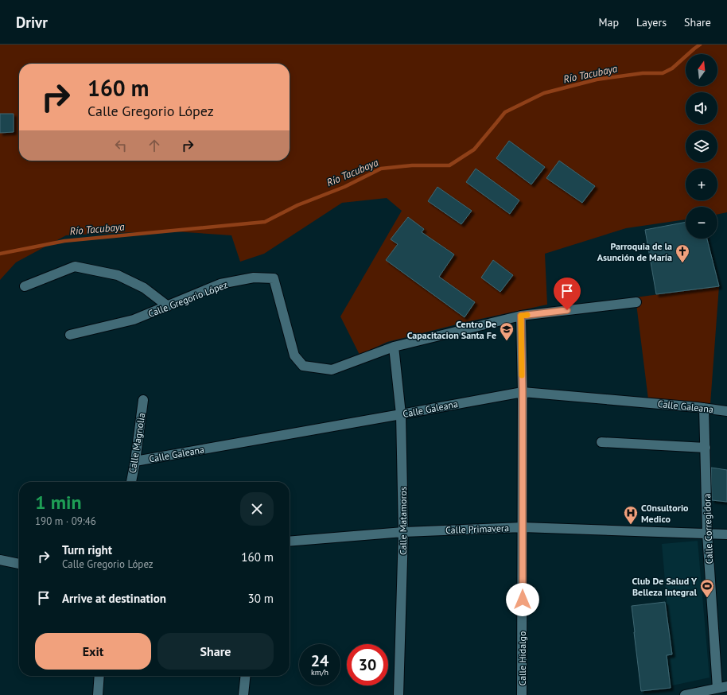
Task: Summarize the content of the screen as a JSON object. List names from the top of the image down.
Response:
{
  "streets": {
    "street": [
      "Calle Gregorio López",
      "Calle Galeana",
      "Calle Magnolia",
      "Calle Matamoros",
      "Calle Primavera",
      "Calle Corregidora",
      "Calle Hidalgo"
    ]
  },
  "crossings": [
    ["Calle Gregorio López", "Calle Matamoros"],
    ["Calle Gregorio López", "Calle Hidalgo"],
    ["Calle Galeana", "Calle Magnolia"],
    ["Calle Galeana", "Calle Matamoros"],
    ["Calle Galeana", "Calle Corregidora"],
    ["Calle Galeana", "Calle Hidalgo"],
    ["Calle Matamoros", "Calle Primavera"],
    ["Calle Primavera", "Calle Corregidora"],
    ["Calle Primavera", "Calle Hidalgo"]
  ],
  "water": ["Río Tacubaya"],
  "places": {
    "church": ["Parroquia de la Asunción de María"],
    "school or university": ["Centro De Capacitacion Santa Fe"],
    "hospital": ["C0nsultorio Medico"],
    "sports": ["Club De Salud Y Belleza Integral"]
  },
  "north": "top",
  "page": {
    "header": "Drivr",
    "nav": ["Map", "Layers", "Share"],
    "map_buttons": ["+", "−"],
    "turn": ["160 m", "Calle Gregorio López"],
    "heading": ["1 min", "190 m · 09:46"],
    "list": [
      {
        "name": "Turn right",
        "note": "Calle Gregorio López",
        "value": "160 m"
      },
      {
        "name": "Arrive at destination",
        "value": "30 m"
      }
    ],
    "buttons": ["Exit", "Share"],
    "speed": "24 km/h",
    "limit": "30"
  }
}
